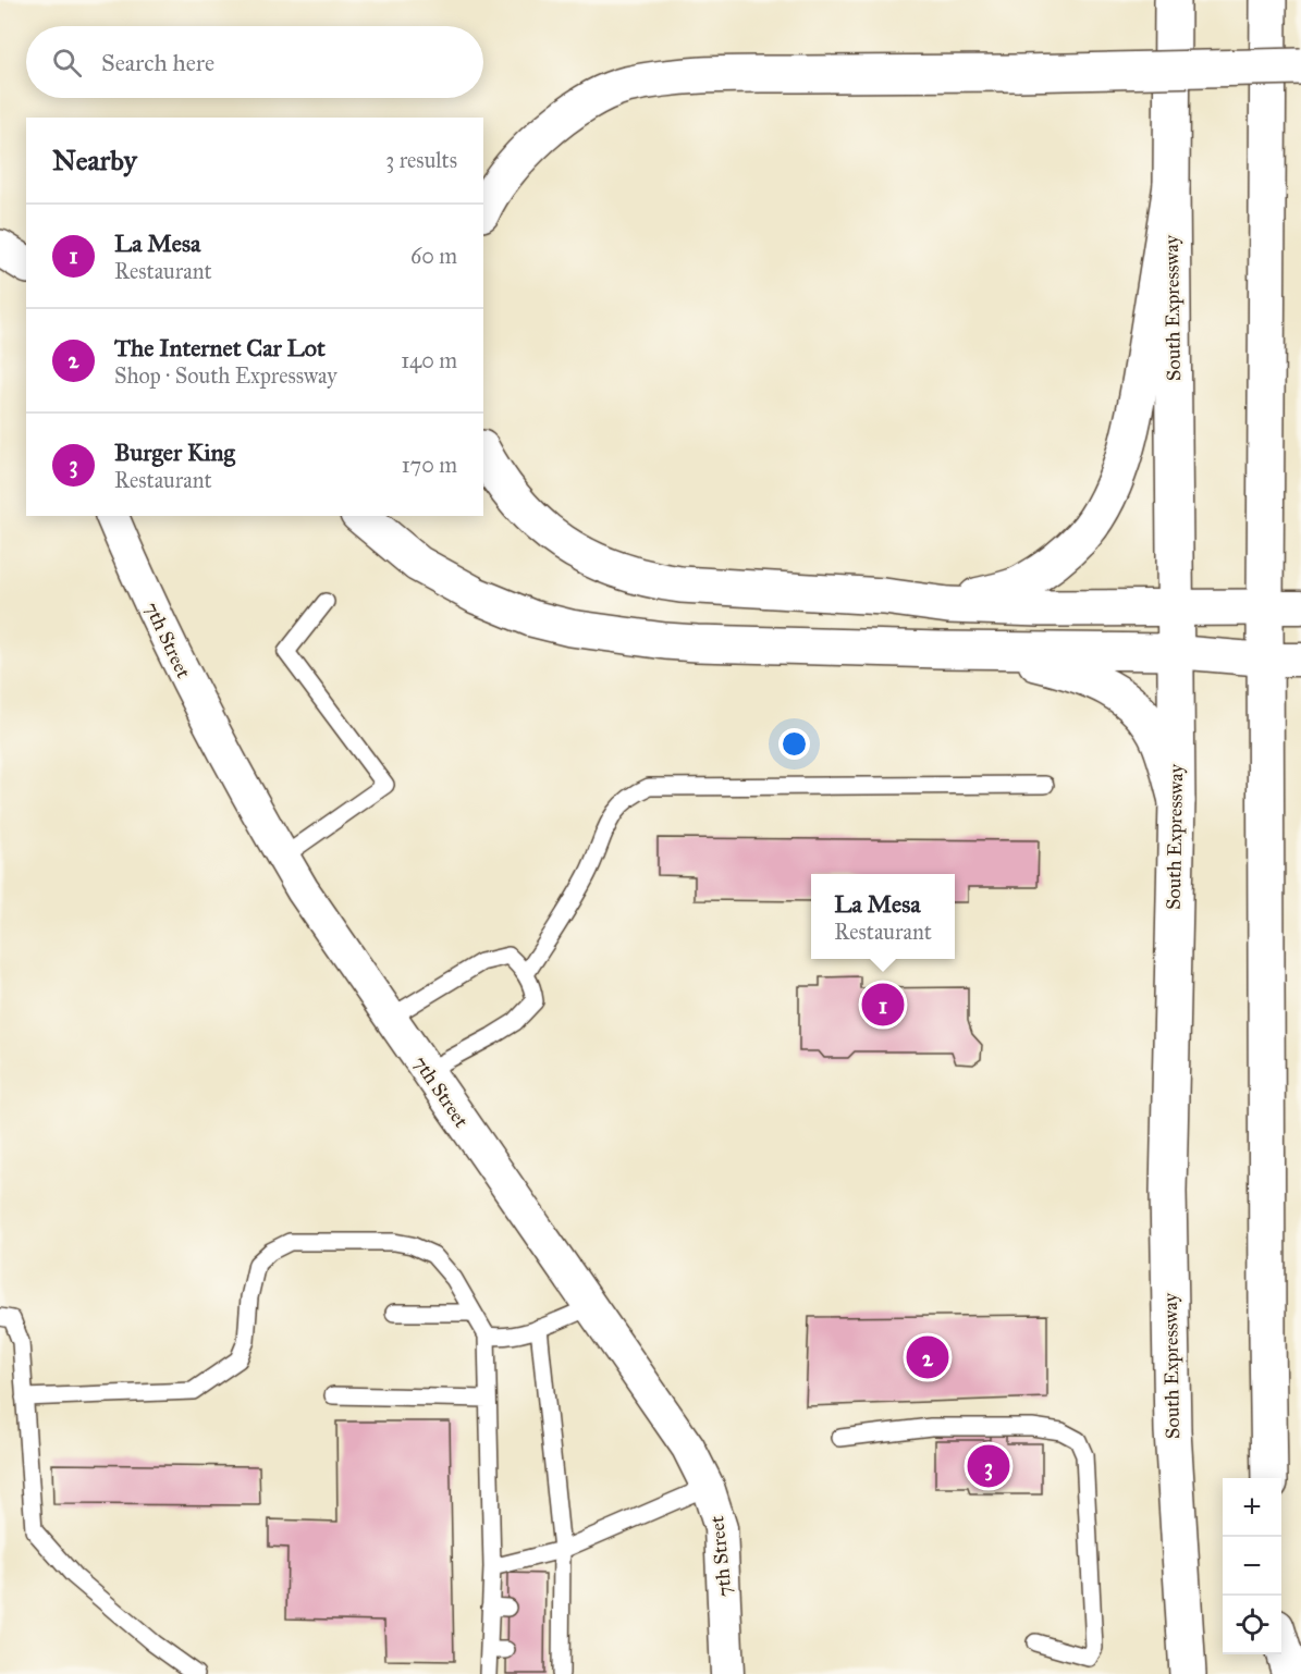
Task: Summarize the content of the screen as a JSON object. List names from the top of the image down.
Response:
{
  "streets": {
    "main road": ["South Expressway"],
    "street": ["7th Street"]
  },
  "page": {
    "search": "Search here",
    "heading": ["Nearby", "3 results"],
    "list": [
      {
        "mark": "1",
        "name": "La Mesa",
        "note": "Restaurant",
        "value": "60 m"
      },
      {
        "mark": "2",
        "name": "The Internet Car Lot",
        "note": "Shop · South Expressway",
        "value": "140 m"
      },
      {
        "mark": "3",
        "name": "Burger King",
        "note": "Restaurant",
        "value": "170 m"
      }
    ],
    "popup": ["La Mesa", "Restaurant"],
    "pins": ["1", "2", "3"],
    "map_buttons": ["+", "−"]
  }
}
